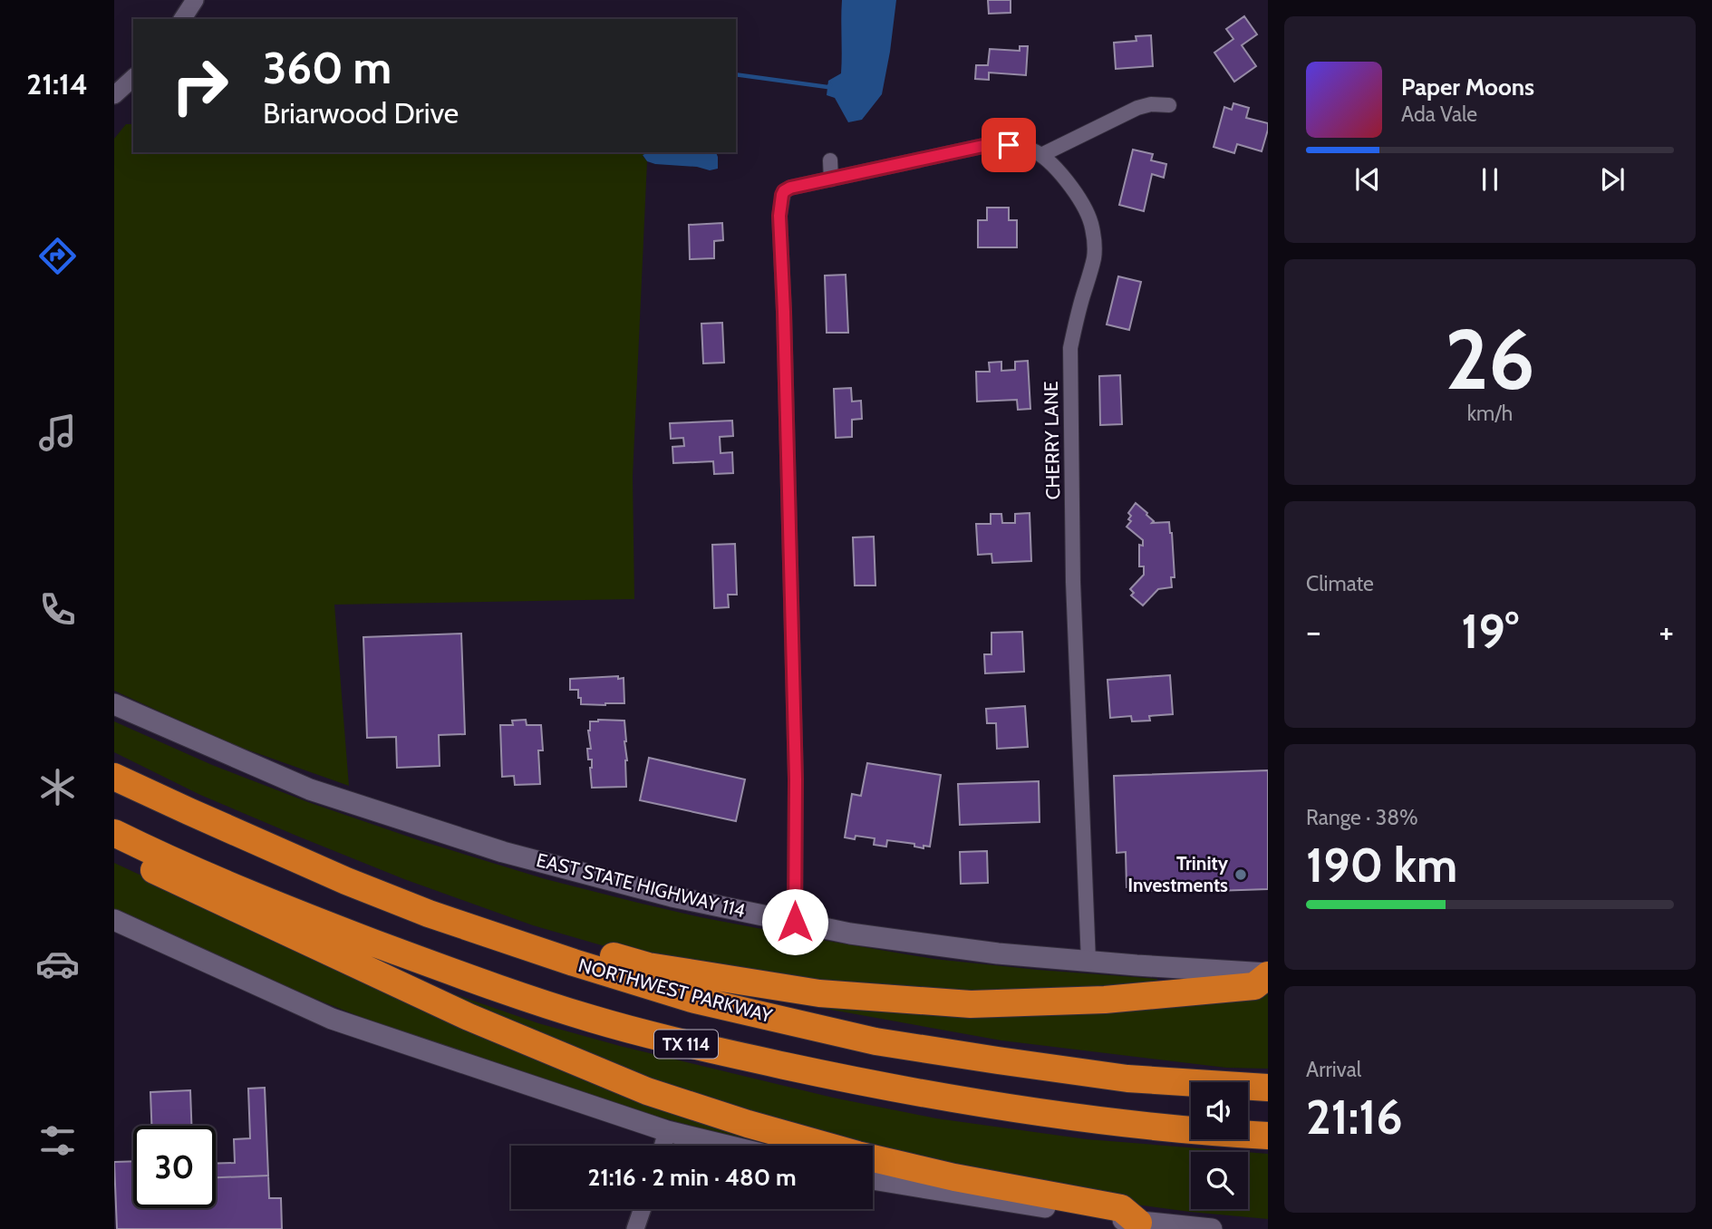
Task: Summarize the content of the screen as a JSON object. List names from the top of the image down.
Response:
{
  "streets": {
    "highway": ["NORTHWEST PARKWAY", "TX 114"],
    "main road": ["EAST STATE HIGHWAY 114"],
    "street": ["CHERRY LANE"]
  },
  "crossings": [
    ["CHERRY LANE", "EAST STATE HIGHWAY 114"]
  ],
  "places": ["Trinity Investments"],
  "page": {
    "tabs": "21:14",
    "turn": ["360 m", "Briarwood Drive"],
    "song": ["Paper Moons", "Ada Vale"],
    "tile": [
      ["26", "km/h"],
      "Climate",
      ["Range · 38%", "190 km"],
      ["Arrival", "21:16"]
    ],
    "heat": ["−", "19°", "+"],
    "limit": "30",
    "trip": "21:16 · 2 min · 480 m"
  }
}
